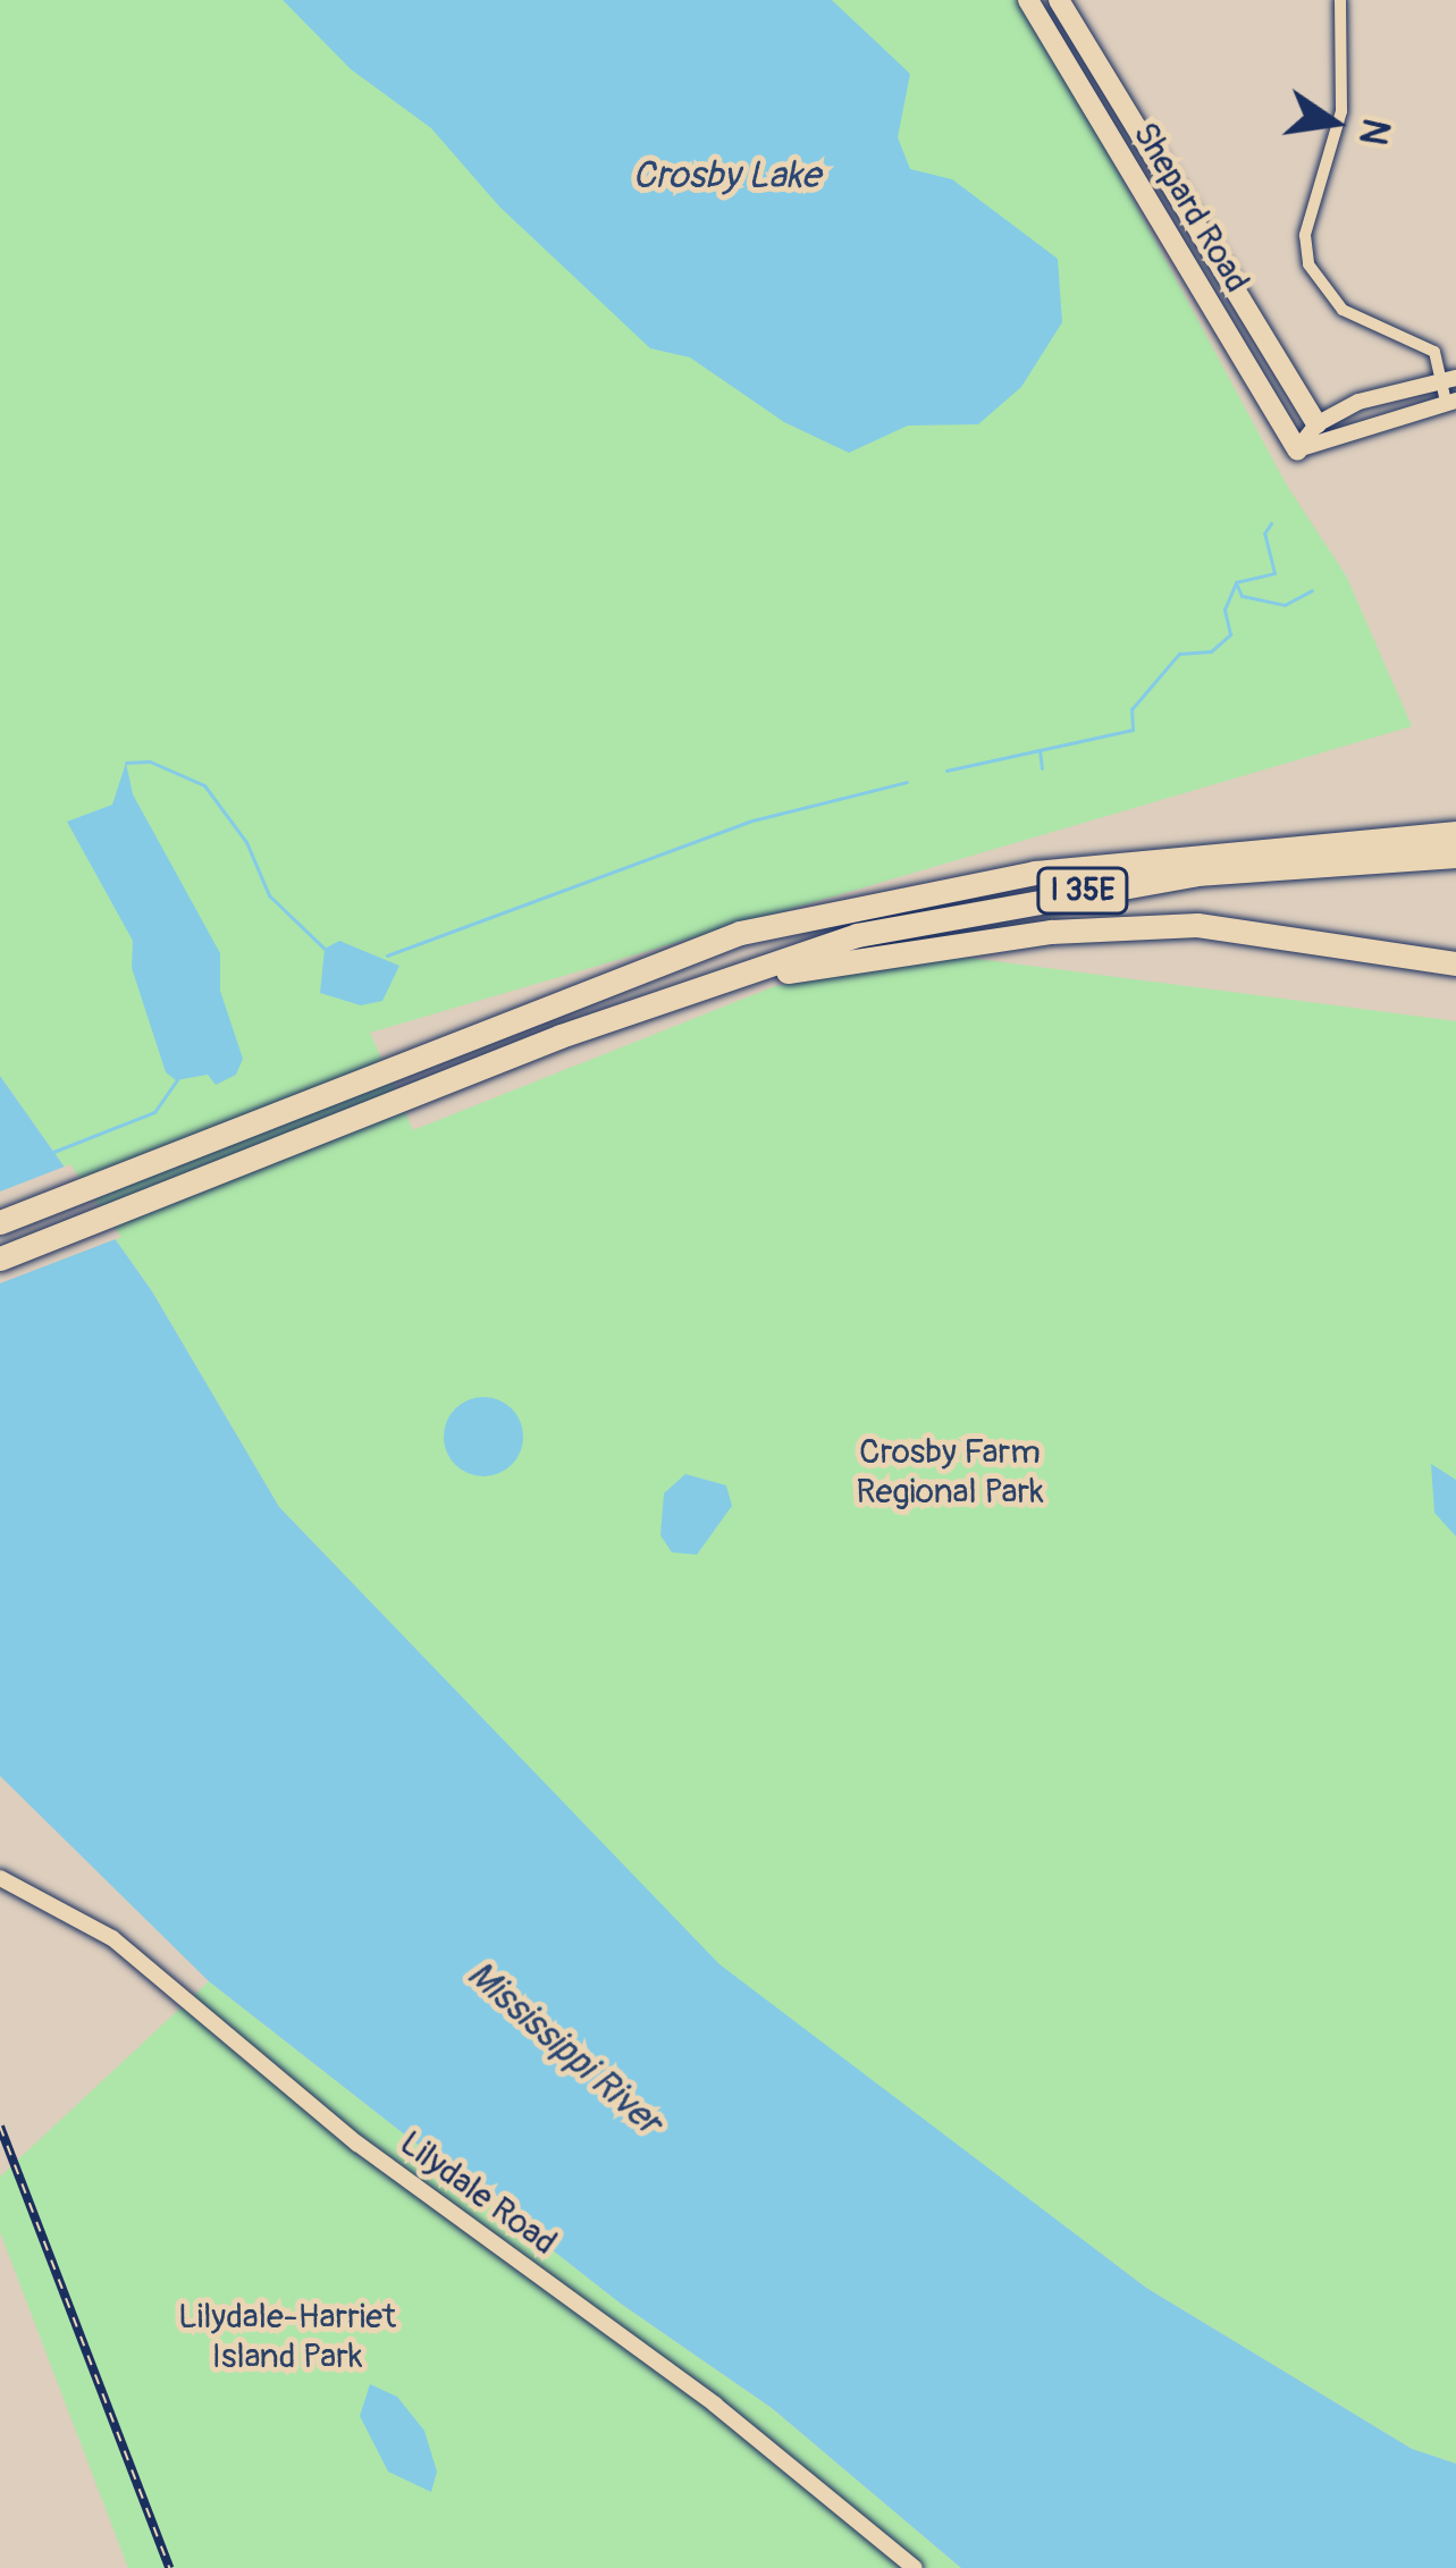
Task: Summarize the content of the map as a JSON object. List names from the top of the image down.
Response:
{
  "streets": {
    "highway": ["Shepard Road", "I 35E"],
    "street": ["Lilydale Road"]
  },
  "water": ["Crosby Lake", "Mississippi River"],
  "parks": ["Crosby Farm Regional Park", "Lilydale-Harriet Island Park"],
  "north": "right"
}
